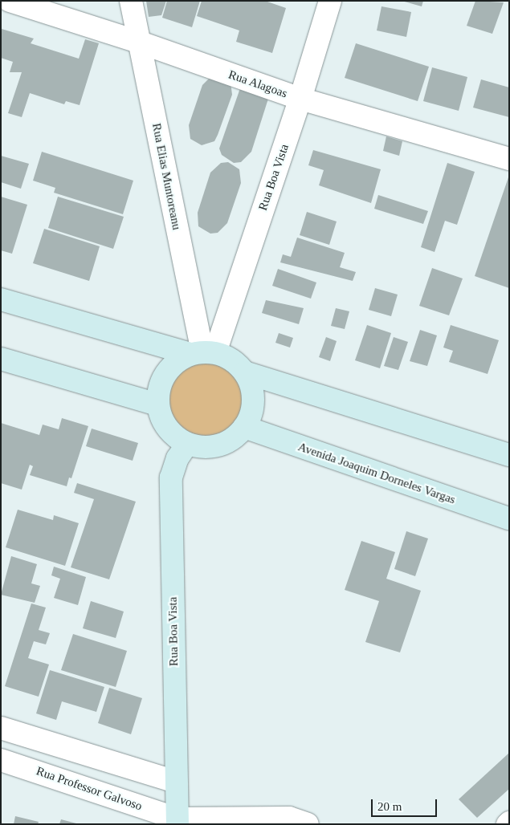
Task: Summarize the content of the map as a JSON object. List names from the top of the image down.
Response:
{
  "streets": {
    "street": [
      "Rua Alagoas",
      "Rua Elias Muntoreanu",
      "Rua Boa Vista",
      "Avenida Joaquim Dorneles Vargas",
      "Rua Professor Galvoso"
    ]
  },
  "crossings": [
    ["Rua Alagoas", "Rua Elias Muntoreanu"],
    ["Rua Alagoas", "Rua Boa Vista"],
    ["Rua Elias Muntoreanu", "Rua Boa Vista"],
    ["Rua Elias Muntoreanu", "Avenida Joaquim Dorneles Vargas"],
    ["Rua Boa Vista", "Avenida Joaquim Dorneles Vargas"],
    ["Rua Boa Vista", "Rua Professor Galvoso"]
  ],
  "scale_bar": "20 m"
}
